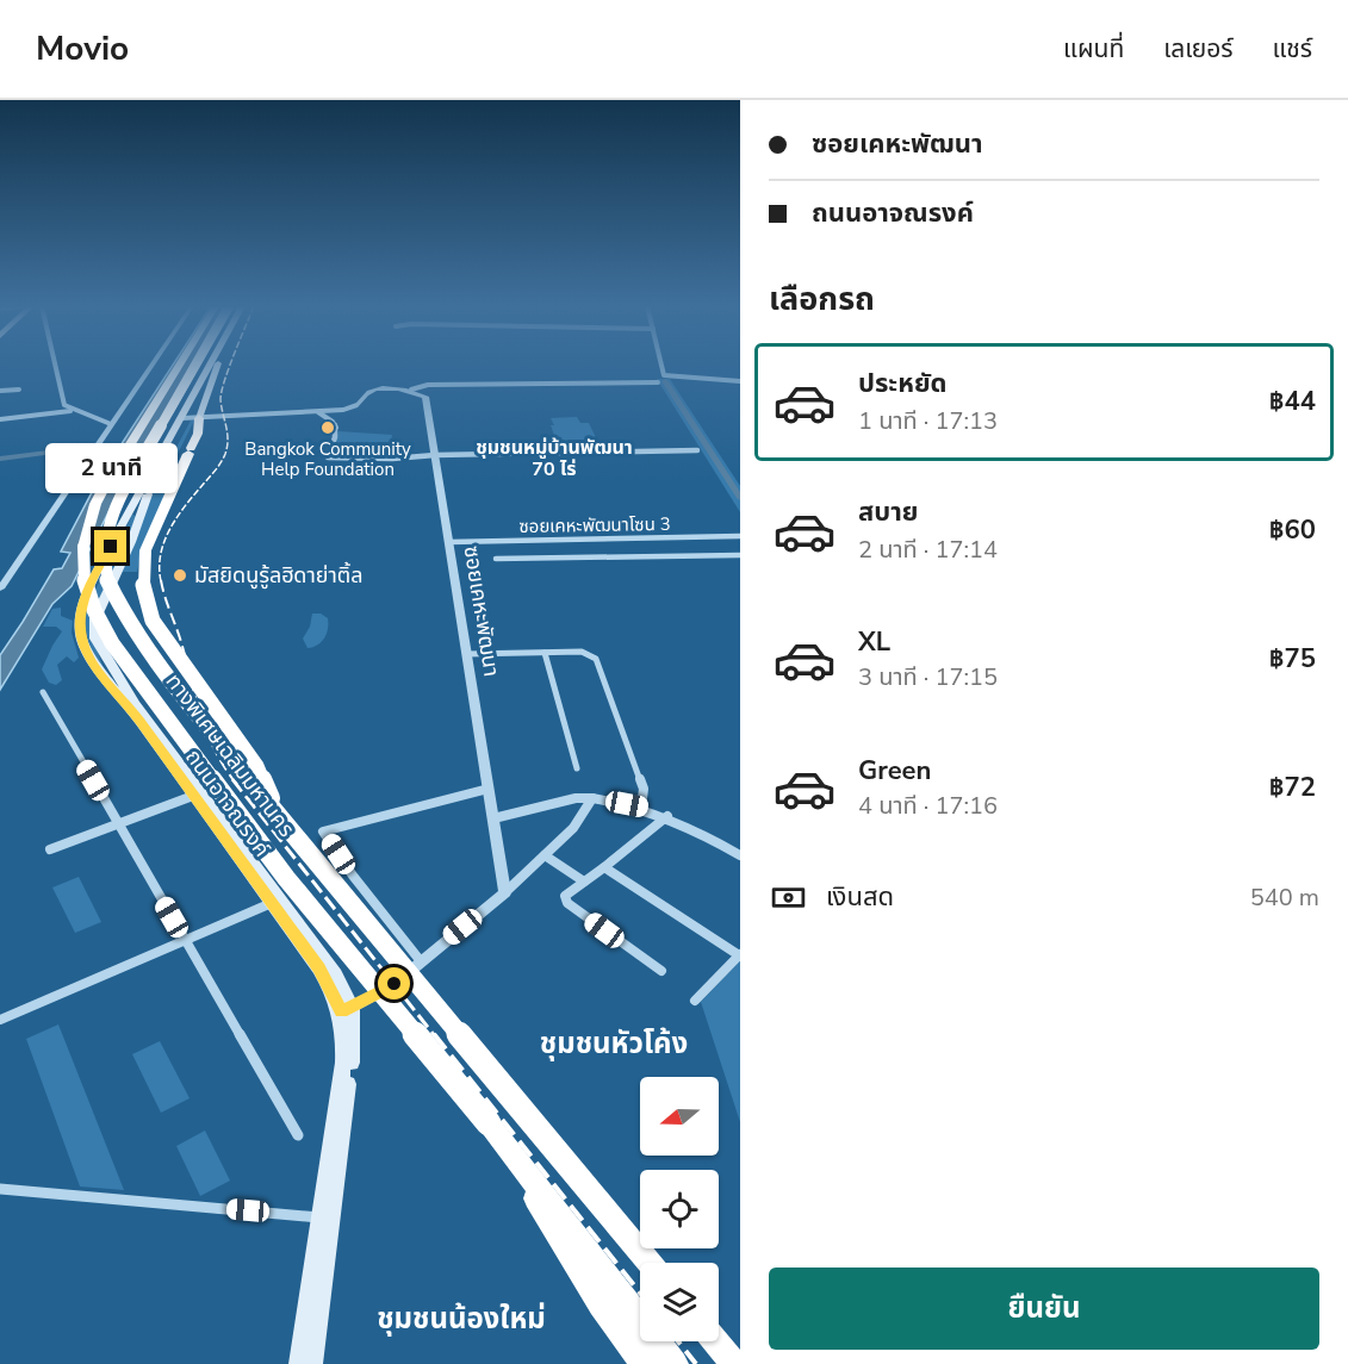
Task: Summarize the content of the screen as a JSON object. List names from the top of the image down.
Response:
{
  "streets": {
    "highway": ["ทางพิเศษเฉลิมมหานคร"],
    "main road": ["ถนนอาจณรงค์"],
    "street": ["ซอยเคหะพัฒนาโซน 3", "ซอยเคหะพัฒนา"]
  },
  "crossings": [
    ["ซอยเคหะพัฒนาโซน 3", "ซอยเคหะพัฒนา"]
  ],
  "districts": ["ชุมชนหมู่บ้านพัฒนา 70 ไร่", "ชุมชนหัวโค้ง", "ชุมชนน้องใหม่"],
  "places": ["Bangkok Community Help Foundation", "มัสยิดนูรู้ลฮิดาย่าติ้ล"],
  "north": "left",
  "page": {
    "header": "Movio",
    "nav": ["แผนที่", "เลเยอร์", "แชร์"],
    "banner": ["ซอยเคหะพัฒนา", "ถนนอาจณรงค์"],
    "heading": "เลือกรถ",
    "list": [
      {
        "name": "ประหยัด",
        "note": "1 นาที · 17:13",
        "value": "฿44"
      },
      {
        "name": "สบาย",
        "note": "2 นาที · 17:14",
        "value": "฿60"
      },
      {
        "name": "XL",
        "note": "3 นาที · 17:15",
        "value": "฿75"
      },
      {
        "name": "Green",
        "note": "4 นาที · 17:16",
        "value": "฿72"
      }
    ],
    "bubble": "2 นาที",
    "pay": ["เงินสด", "540 m"],
    "buttons": "ยืนยัน"
  }
}
